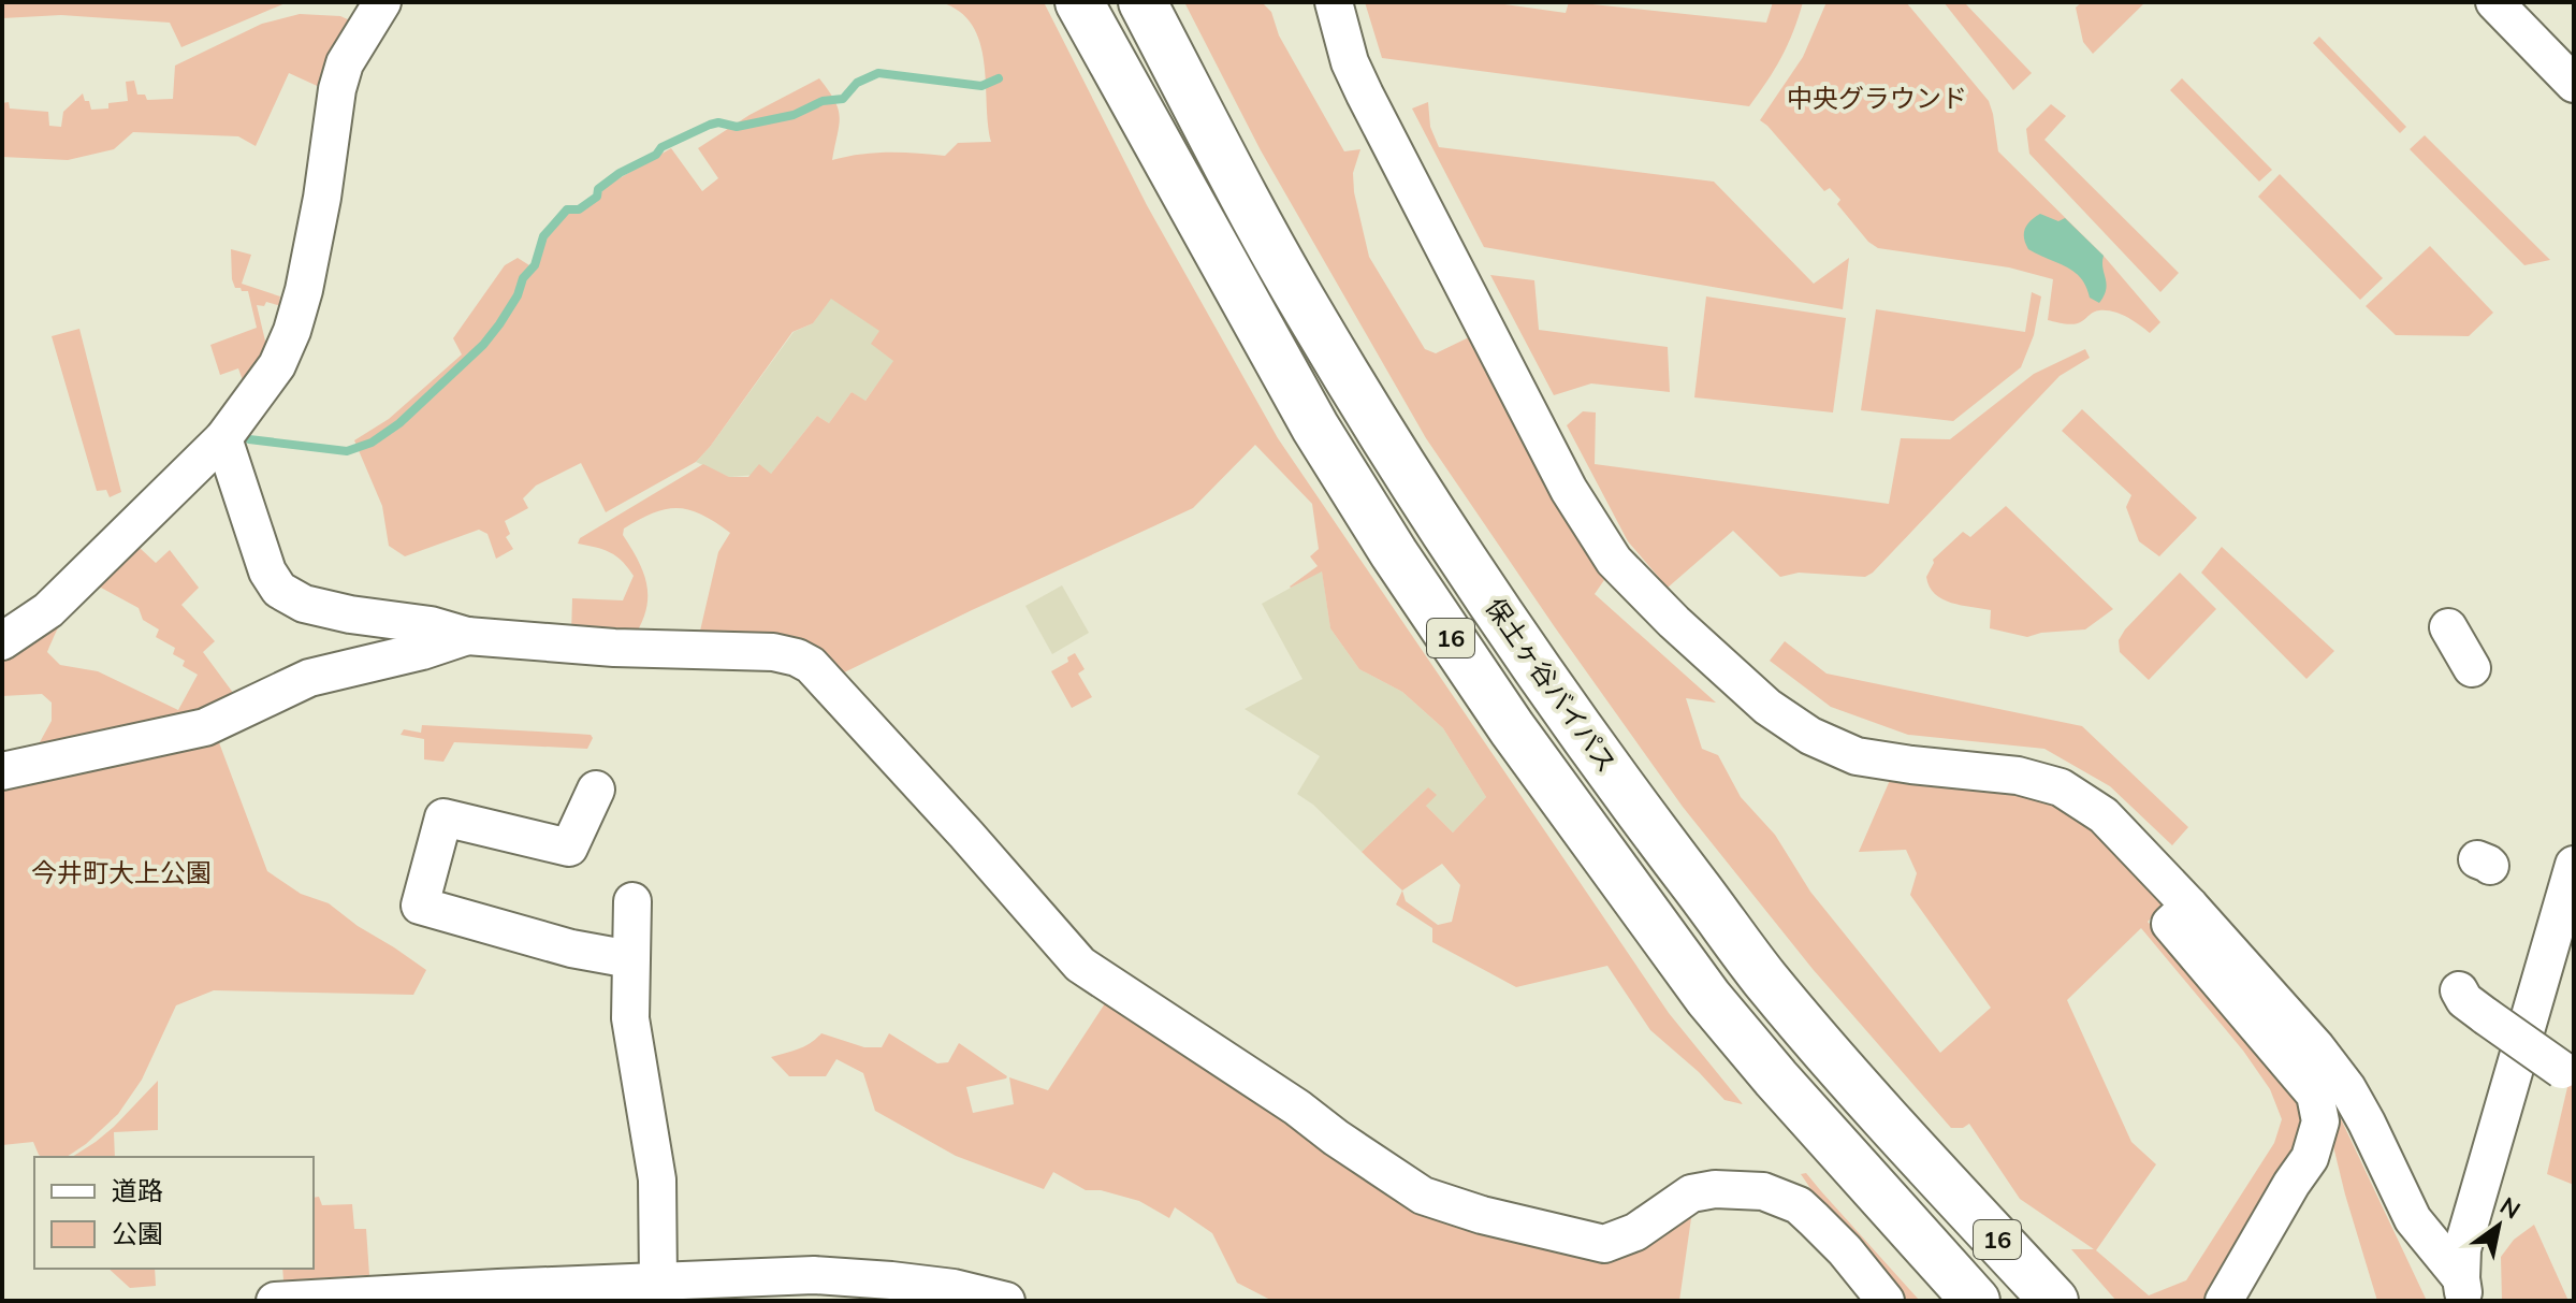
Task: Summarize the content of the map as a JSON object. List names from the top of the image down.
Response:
{
  "streets": {
    "highway": ["16", "保土ヶ谷バイパス"]
  },
  "parks": ["中央グラウンド", "今井町大上公園"],
  "legend": ["道路", "公園"],
  "north": "top right"
}
